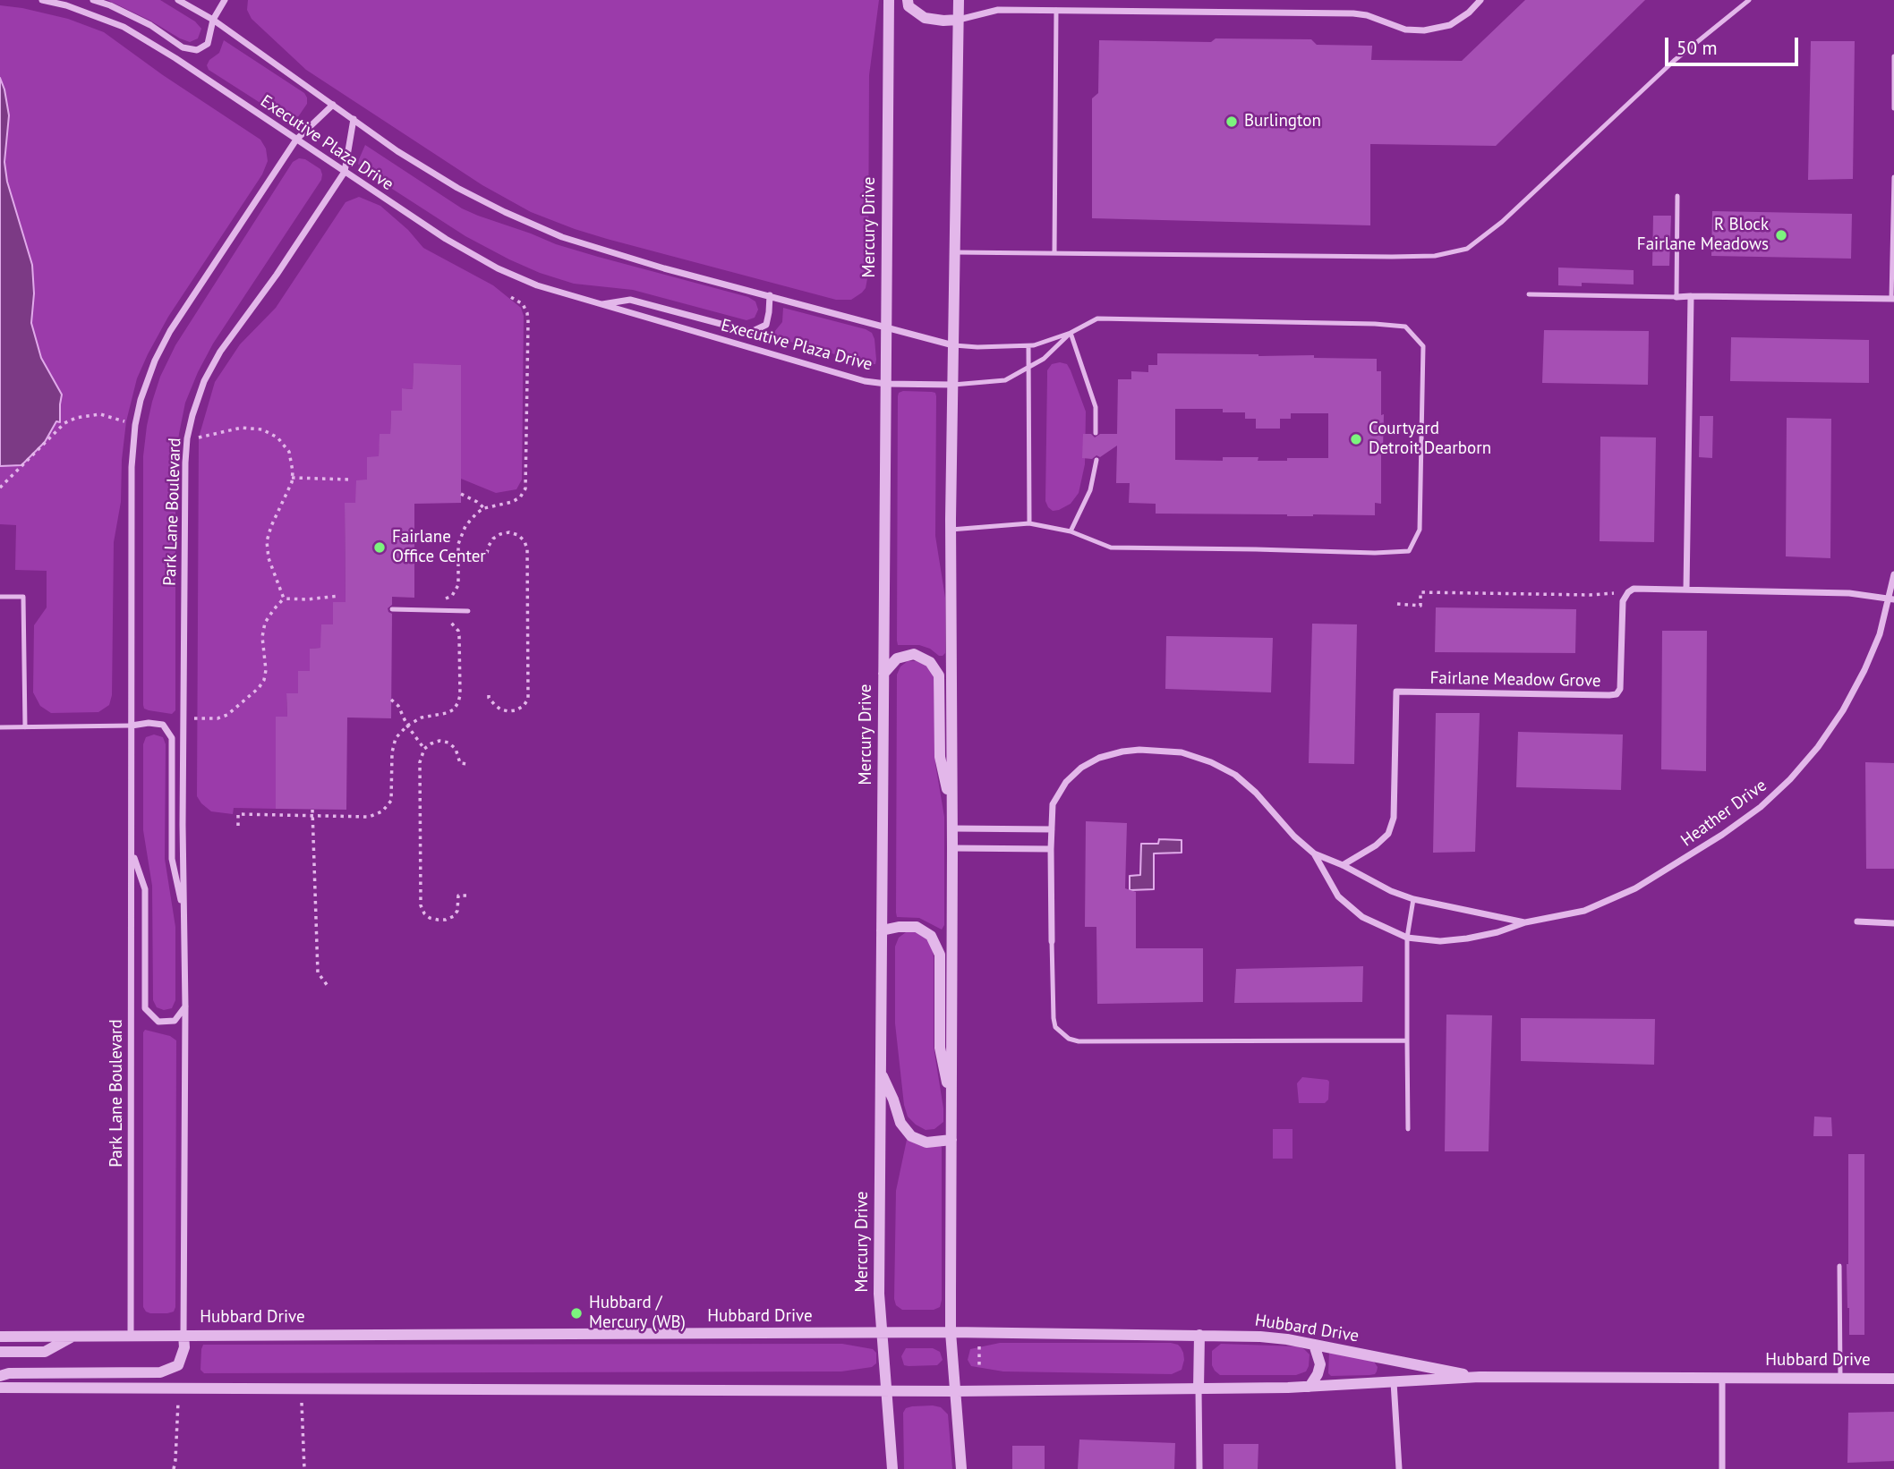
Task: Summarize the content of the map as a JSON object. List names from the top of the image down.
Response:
{
  "streets": {
    "street": [
      "Executive Plaza Drive",
      "Mercury Drive",
      "Park Lane Boulevard",
      "Fairlane Meadow Grove",
      "Heather Drive",
      "Hubbard Drive"
    ]
  },
  "crossings": [
    ["Executive Plaza Drive", "Mercury Drive"],
    ["Executive Plaza Drive", "Park Lane Boulevard"],
    ["Mercury Drive", "Hubbard Drive"],
    ["Park Lane Boulevard", "Hubbard Drive"],
    ["Fairlane Meadow Grove", "Heather Drive"]
  ],
  "places": [
    "Burlington",
    "R Block Fairlane Meadows",
    "Courtyard Detroit Dearborn",
    "Fairlane Office Center",
    "Hubbard / Mercury (WB)"
  ],
  "scale_bar": "50 m"
}
